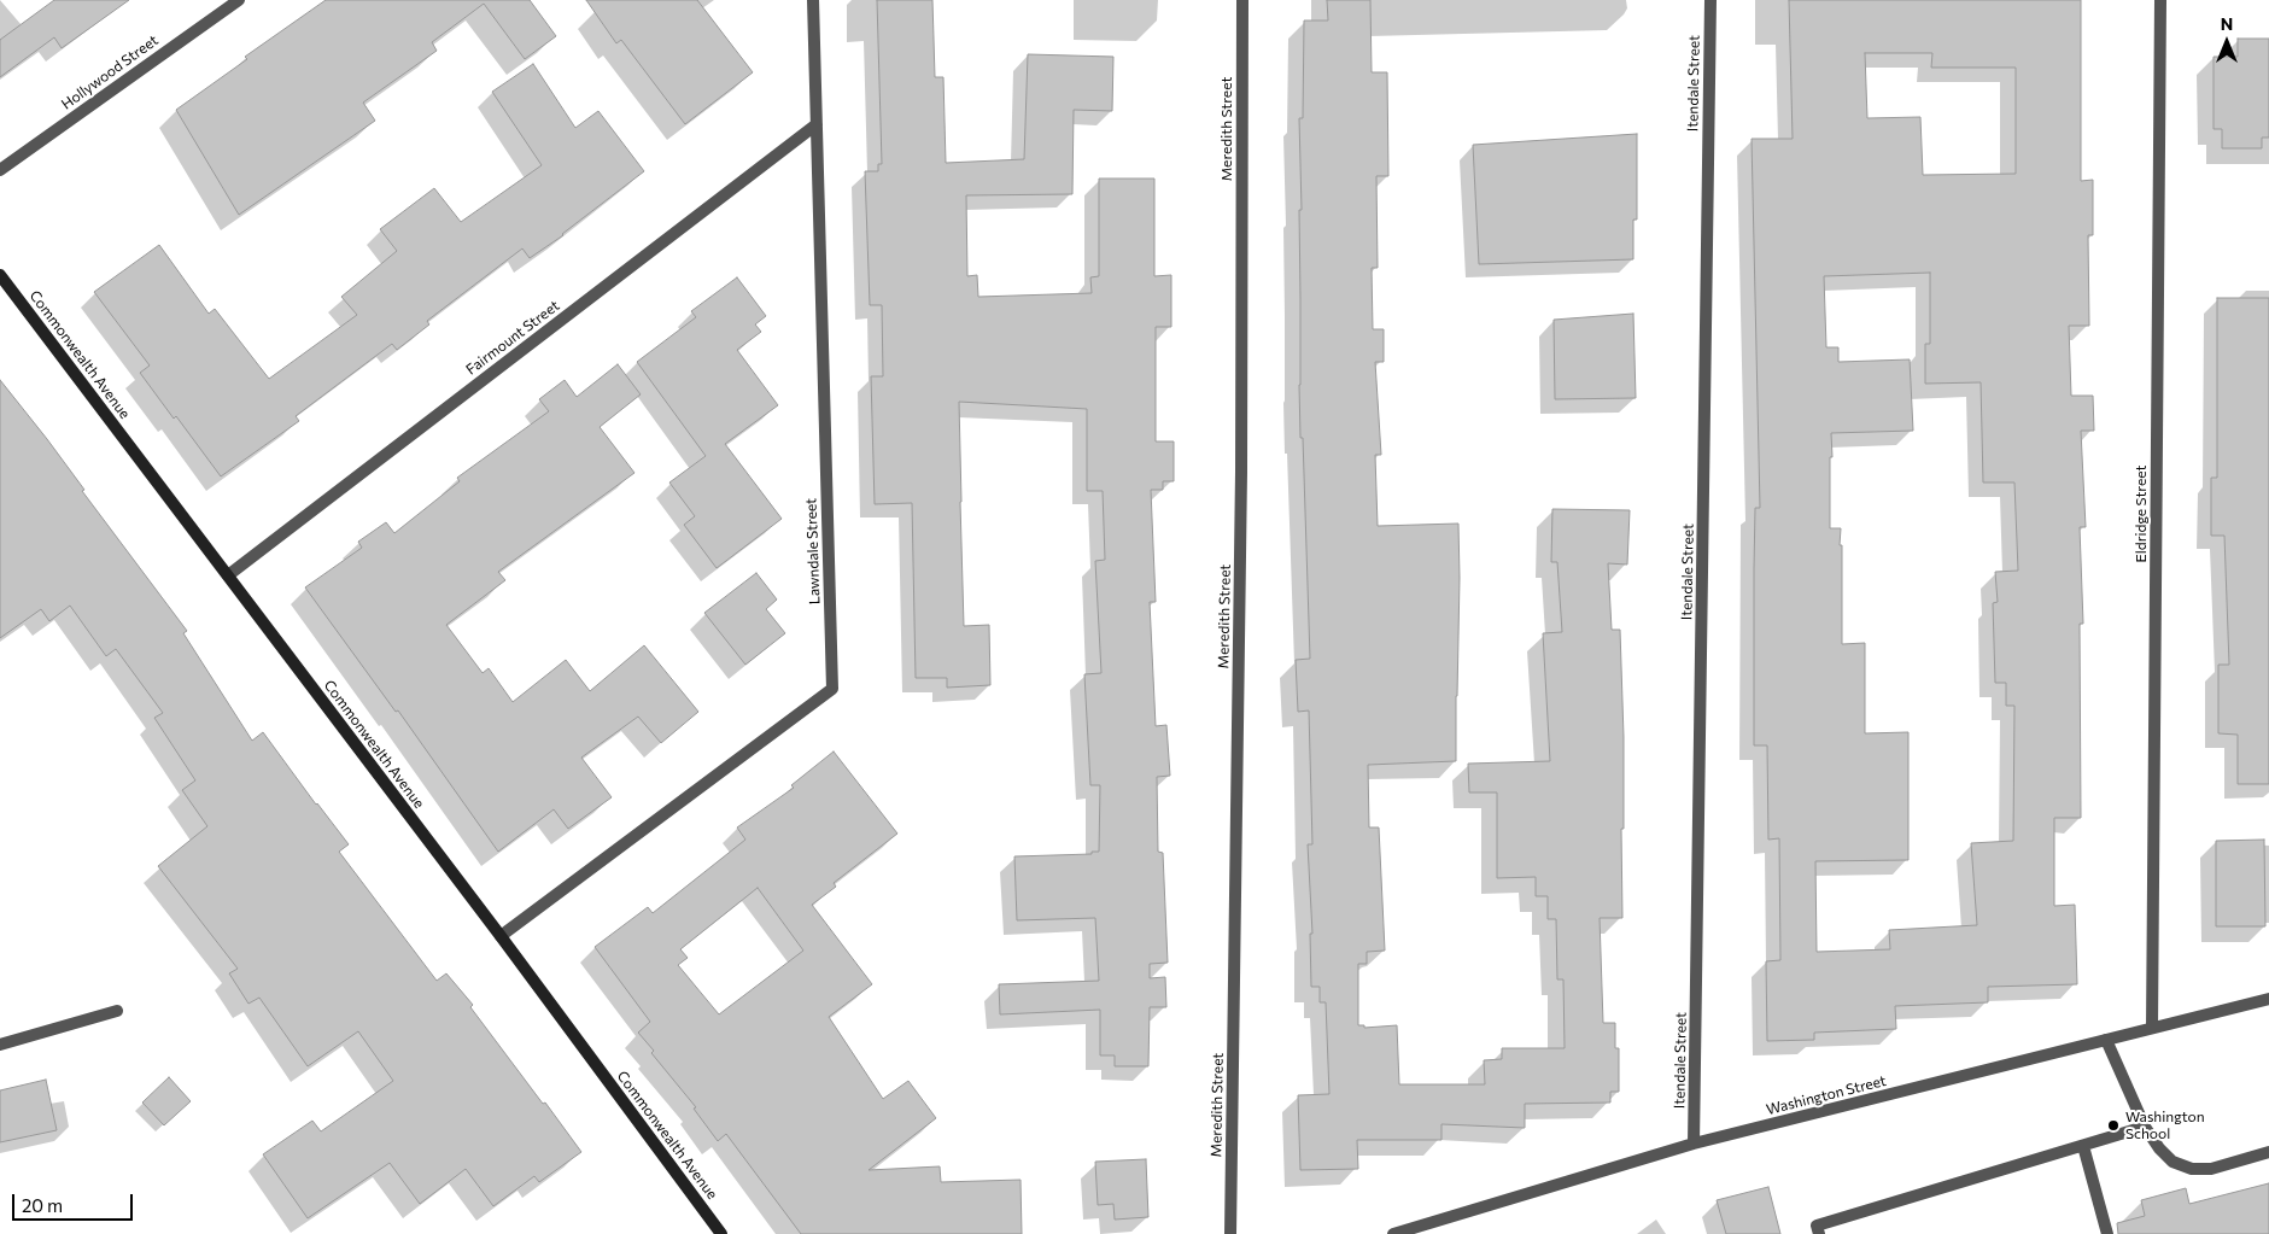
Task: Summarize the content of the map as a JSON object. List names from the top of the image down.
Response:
{
  "streets": {
    "street": [
      "Hollywood Street",
      "Itendale Street",
      "Meredith Street",
      "Fairmount Street",
      "Commonwealth Avenue",
      "Eldridge Street",
      "Lawndale Street",
      "Washington Street"
    ]
  },
  "crossings": [
    ["Itendale Street", "Washington Street"],
    ["Fairmount Street", "Commonwealth Avenue"],
    ["Fairmount Street", "Lawndale Street"],
    ["Commonwealth Avenue", "Lawndale Street"],
    ["Eldridge Street", "Washington Street"]
  ],
  "places": ["Washington School"],
  "scale_bar": "20 m",
  "north": "top"
}
